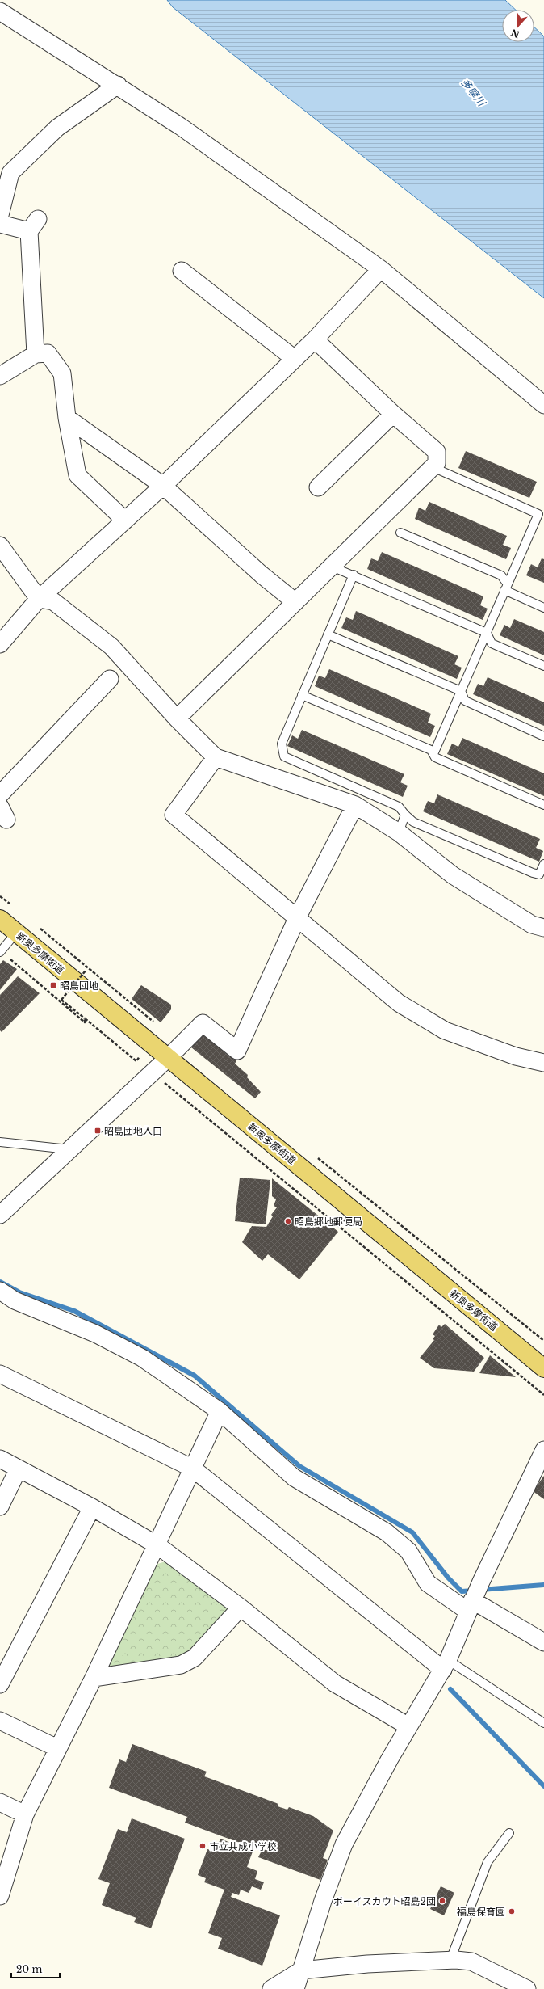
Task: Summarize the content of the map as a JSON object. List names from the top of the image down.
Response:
{
  "streets": {
    "main road": ["新奥多摩街道"]
  },
  "water": ["多摩川"],
  "places": {
    "transit": ["昭島団地", "昭島団地入口"],
    "other": [
      "昭島郷地郵便局",
      "市立共成小学校",
      "ボーイスカウト昭島2団",
      "福島保育園"
    ]
  },
  "scale_bar": "20 m",
  "north": "bottom"
}
